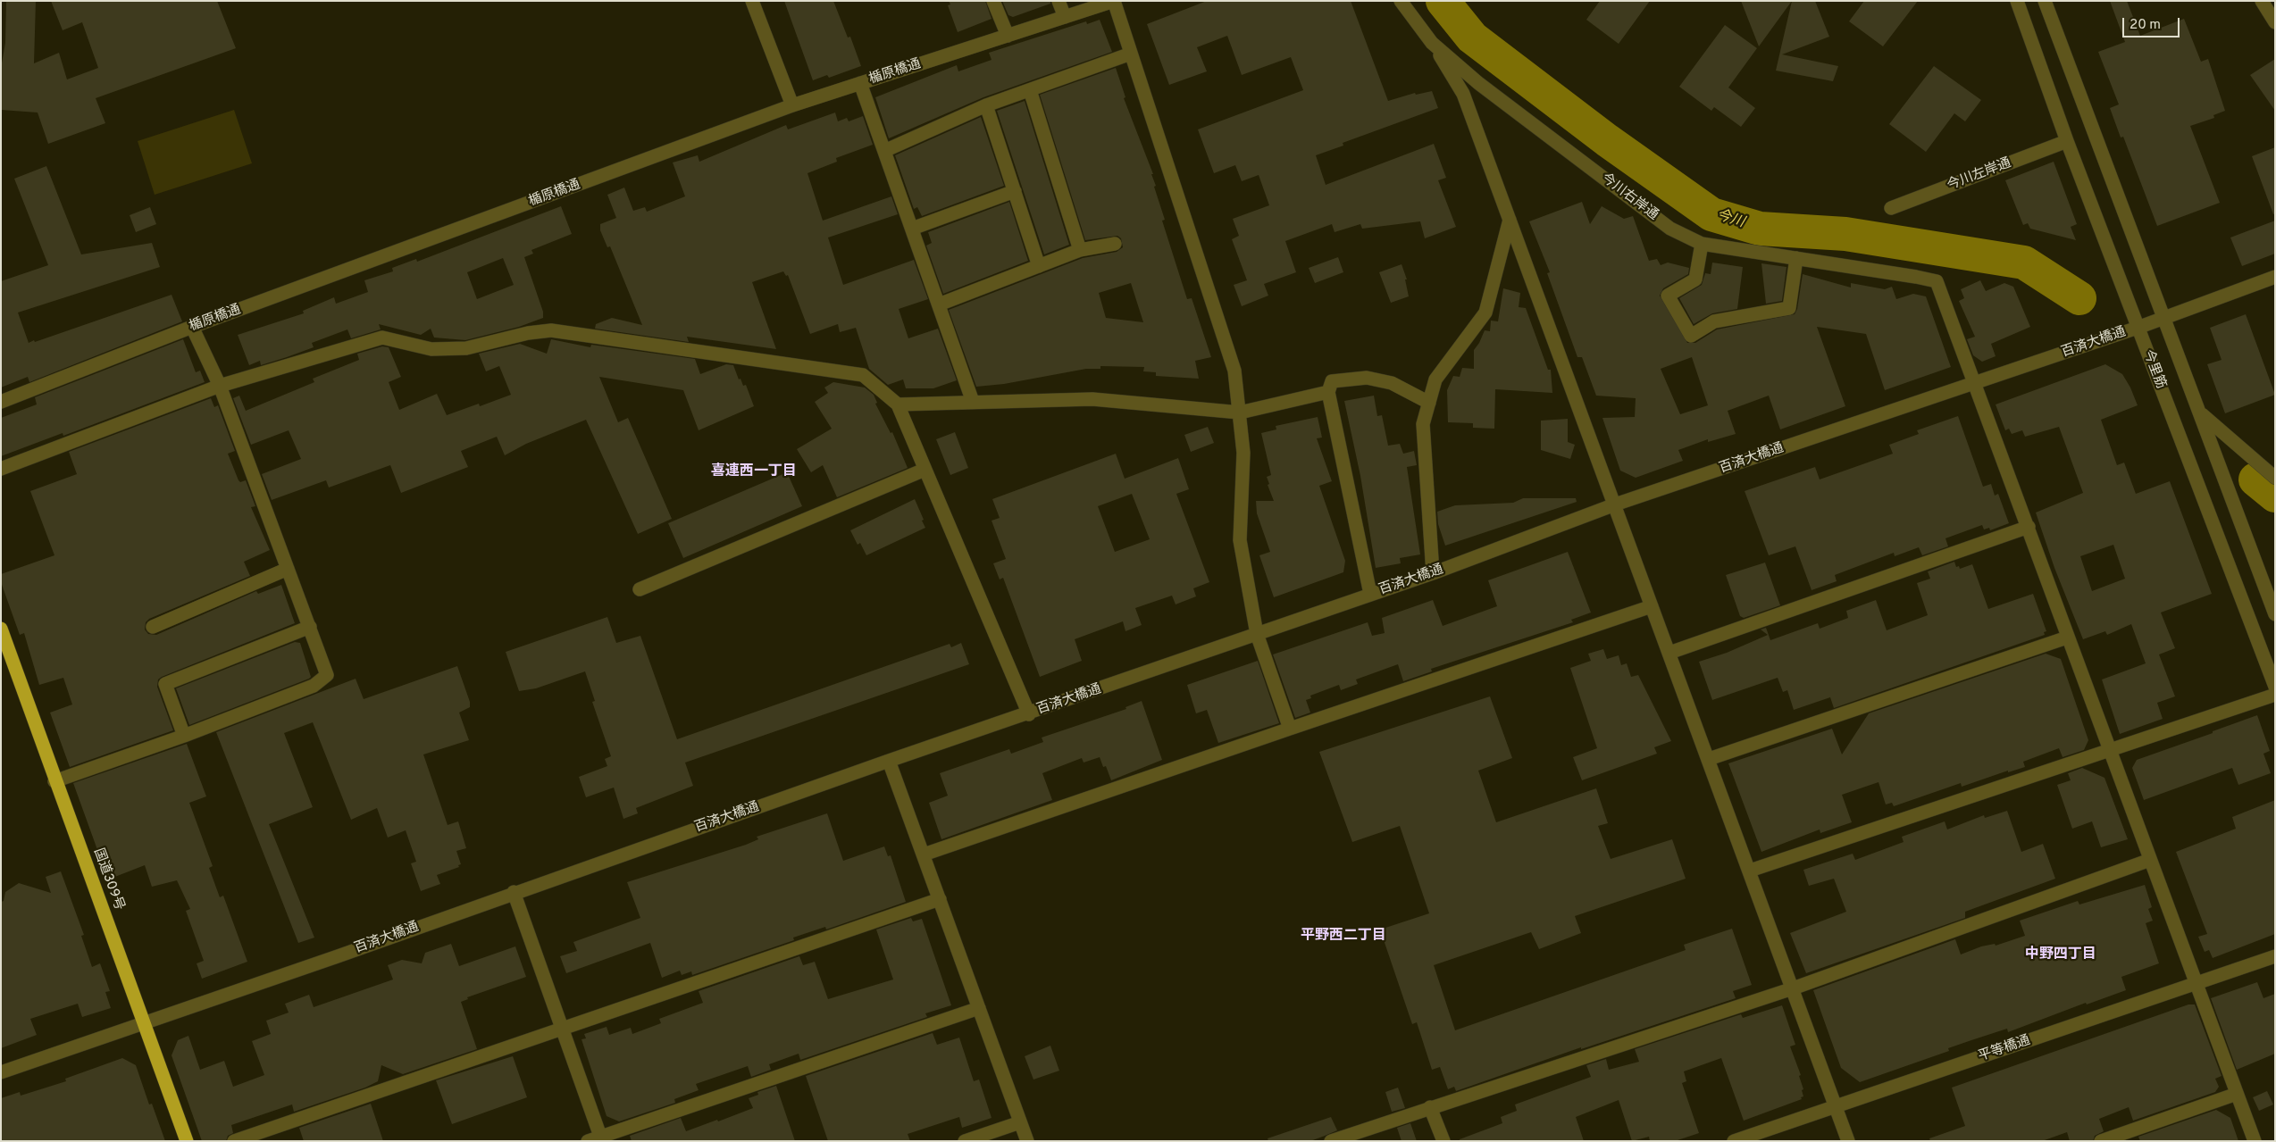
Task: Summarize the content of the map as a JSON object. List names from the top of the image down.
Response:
{
  "streets": {
    "highway": ["国道309号"],
    "street": [
      "楯原橋通",
      "今川左岸通",
      "今川右岸通",
      "百済大橋通",
      "今里筋",
      "平等橋通"
    ]
  },
  "crossings": [
    ["今川左岸通", "今里筋"],
    ["今川右岸通", "百済大橋通"],
    ["百済大橋通", "今里筋"],
    ["百済大橋通", "国道309号"]
  ],
  "districts": ["喜連西一丁目", "平野西二丁目", "中野四丁目"],
  "water": ["今川"],
  "scale_bar": "20 m"
}
